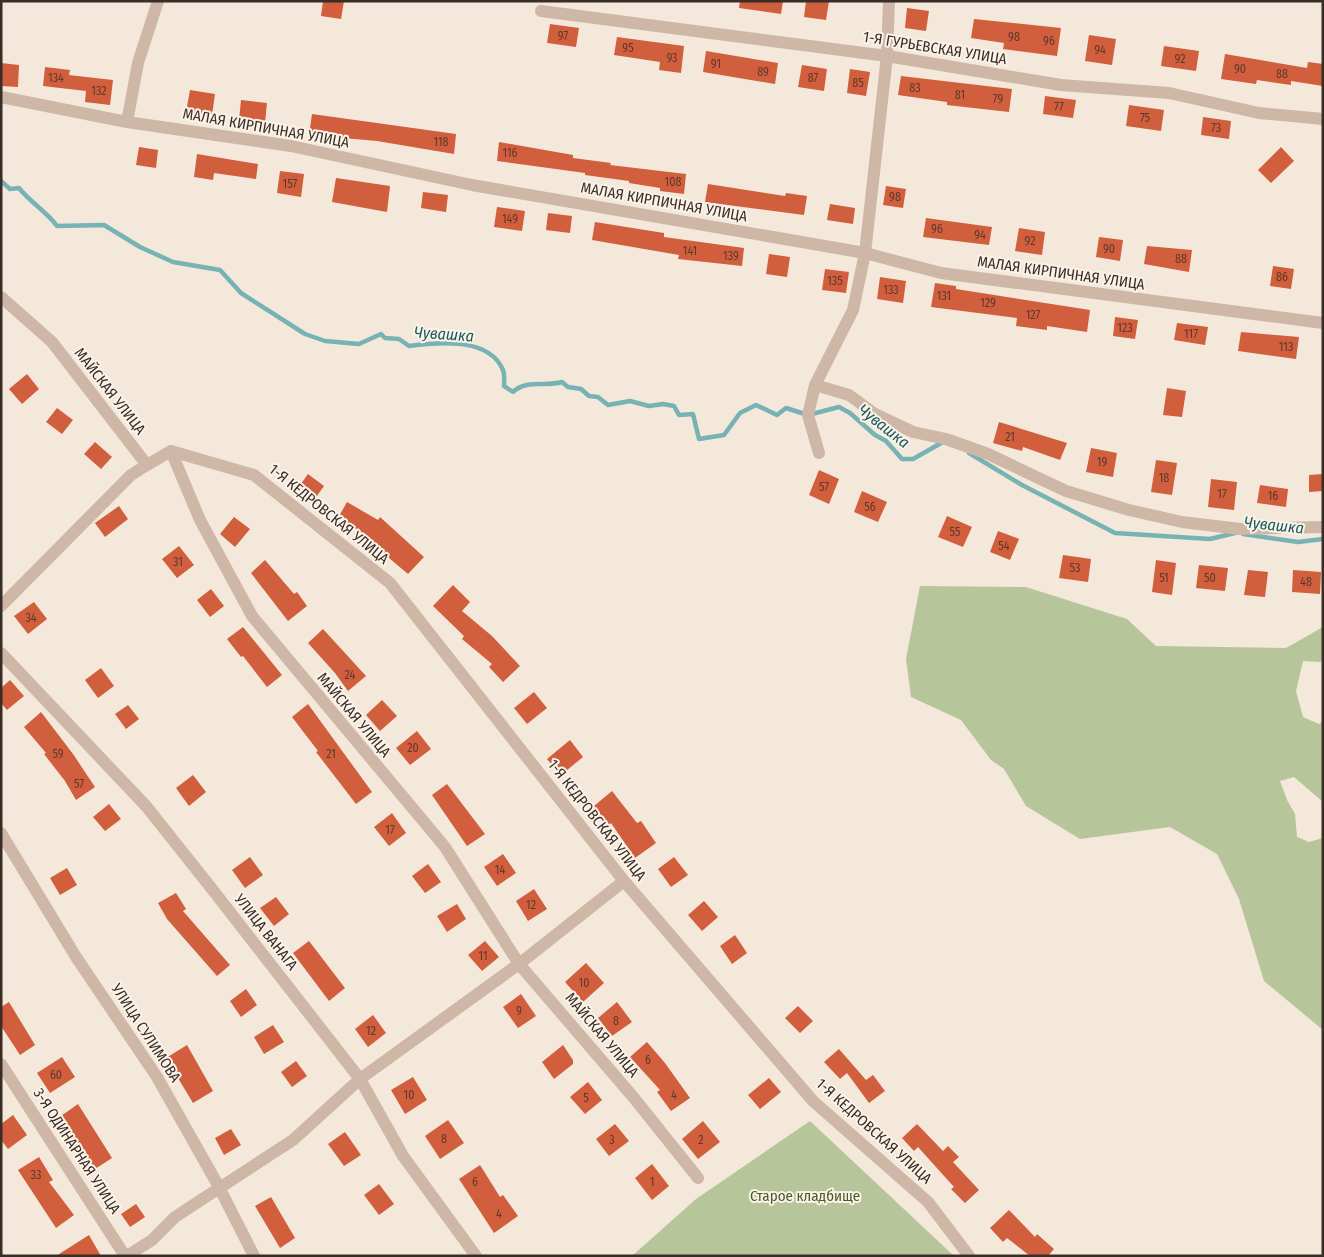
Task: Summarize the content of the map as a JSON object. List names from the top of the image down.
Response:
{
  "streets": {
    "street": [
      "1-Я ГУРЬЕВСКАЯ УЛИЦА",
      "МАЛАЯ КИРПИЧНАЯ УЛИЦА",
      "МАЙСКАЯ УЛИЦА",
      "1-Я КЕДРОВСКАЯ УЛИЦА",
      "УЛИЦА ВАНАГА",
      "УЛИЦА СУЛИМОВА",
      "3-Я ОДИНАРНАЯ УЛИЦА"
    ]
  },
  "crossings": [
    ["МАЙСКАЯ УЛИЦА", "1-Я КЕДРОВСКАЯ УЛИЦА"]
  ],
  "water": ["Чувашка"],
  "parks": ["Старое кладбище"],
  "house_numbers": [
    "97",
    "98",
    "96",
    "95",
    "94",
    "93",
    "92",
    "91",
    "90",
    "89",
    "88",
    "134",
    "87",
    "85",
    "83",
    "132",
    "81",
    "79",
    "77",
    "75",
    "73",
    "118",
    "116",
    "108",
    "157",
    "98",
    "149",
    "96",
    "94",
    "92",
    "90",
    "141",
    "139",
    "88",
    "86",
    "135",
    "133",
    "131",
    "129",
    "127",
    "123",
    "117",
    "113",
    "21",
    "19",
    "18",
    "57",
    "17",
    "16",
    "56",
    "55",
    "54",
    "31",
    "53",
    "51",
    "50",
    "48",
    "34",
    "24",
    "20",
    "59",
    "21",
    "57",
    "17",
    "14",
    "12",
    "11",
    "10",
    "9",
    "8",
    "12",
    "6",
    "60",
    "10",
    "4",
    "5",
    "8",
    "3",
    "2",
    "33",
    "6",
    "1",
    "4"
  ]
}
